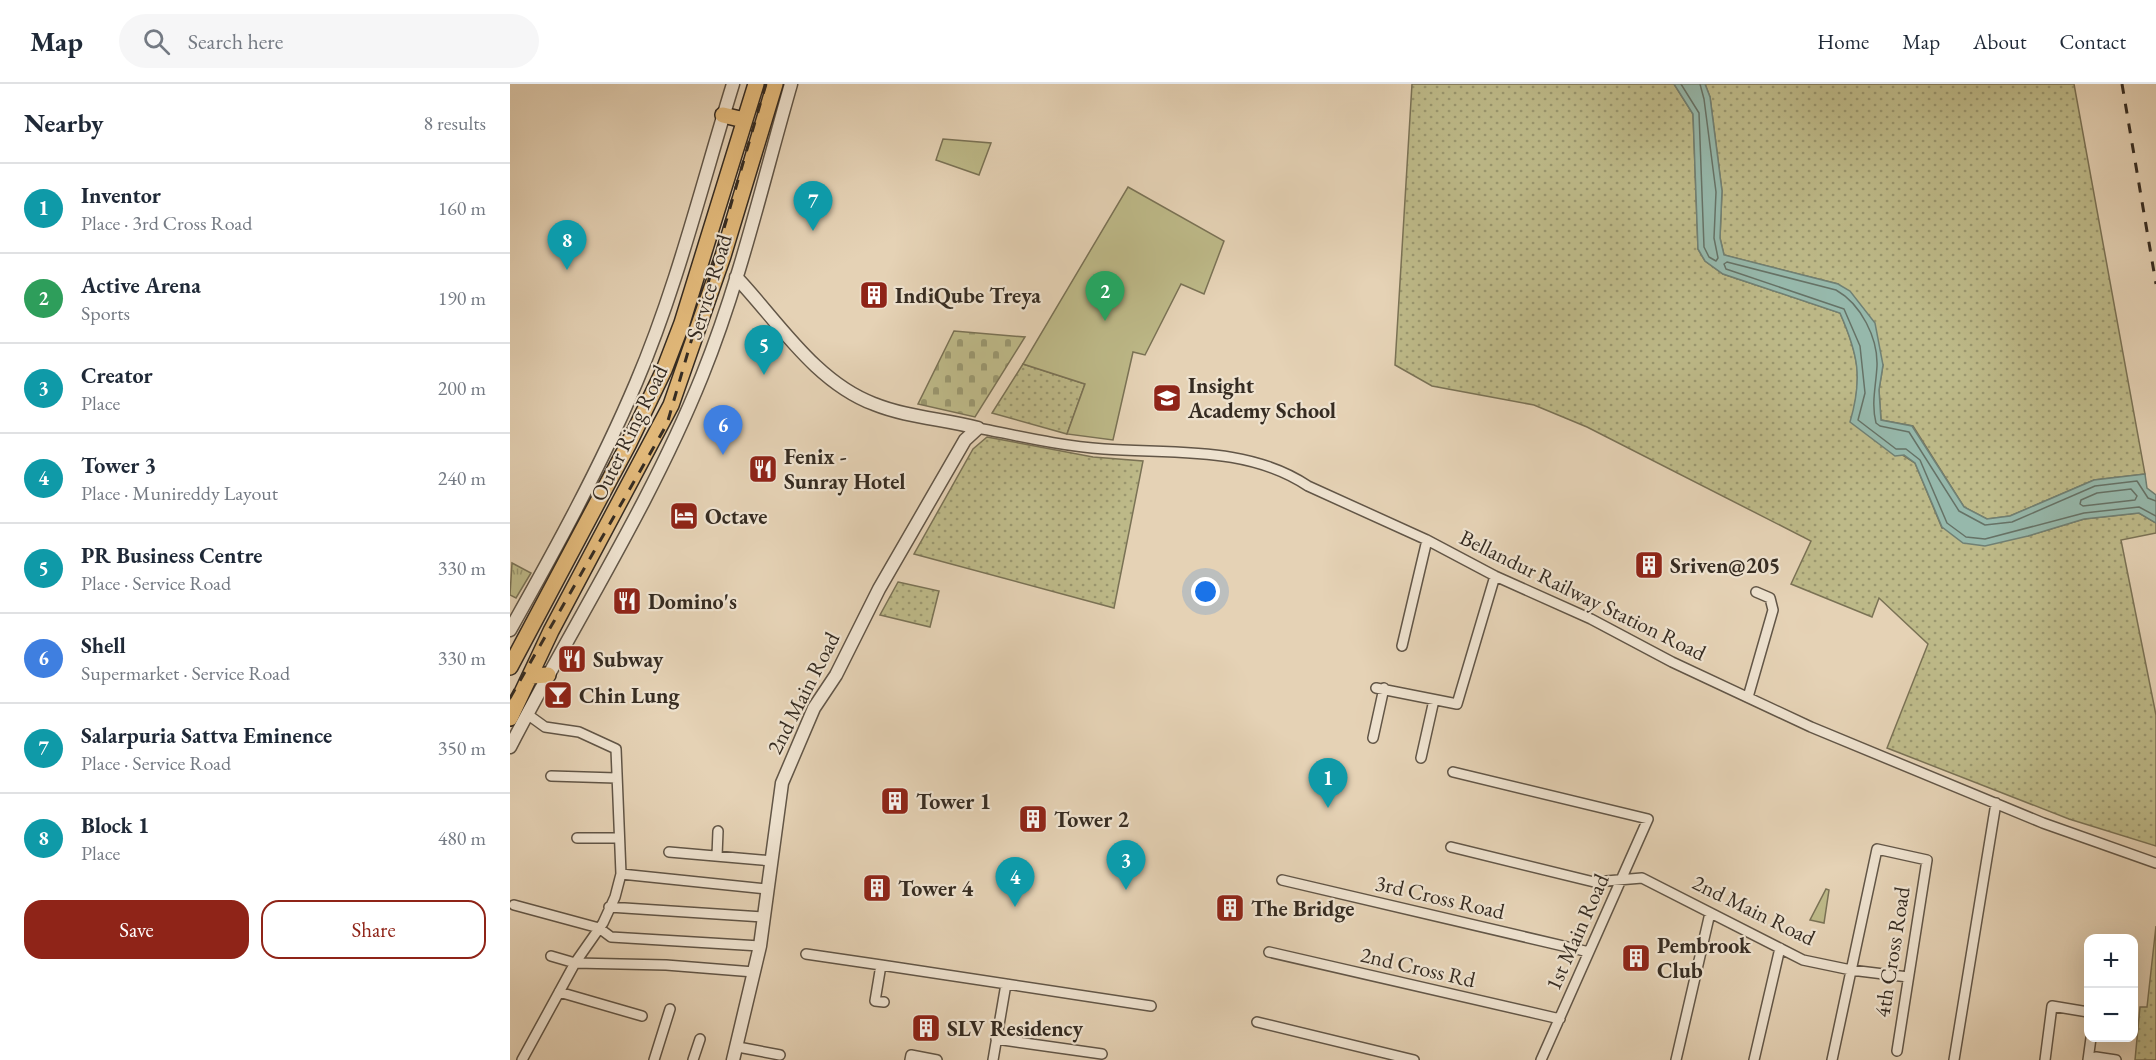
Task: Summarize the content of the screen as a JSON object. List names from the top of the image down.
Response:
{
  "streets": {
    "highway": ["Outer Ring Road"],
    "street": [
      "Service Road",
      "Bellandur Railway Station Road",
      "2nd Main Road",
      "3rd Cross Road",
      "1st Main Road",
      "4th Cross Road",
      "2nd Cross Rd"
    ]
  },
  "crossings": [
    ["Bellandur Railway Station Road", "2nd Main Road"],
    ["2nd Main Road", "1st Main Road"],
    ["2nd Main Road", "4th Cross Road"],
    ["3rd Cross Road", "1st Main Road"],
    ["1st Main Road", "2nd Cross Rd"]
  ],
  "places": {
    "building": [
      "IndiQube Treya",
      "Sriven@205",
      "Tower 1",
      "Tower 2",
      "Tower 4",
      "The Bridge",
      "Pembrook Club",
      "SLV Residency"
    ],
    "school or university": ["Insight Academy School"],
    "restaurant": ["Fenix - Sunray Hotel", "Domino's", "Subway"],
    "hotel": ["Octave"],
    "bar": ["Chin Lung"]
  },
  "page": {
    "header": "Map",
    "search": "Search here",
    "nav": [
      "Home",
      "Map",
      "About",
      "Contact"
    ],
    "heading": ["Nearby", "8 results"],
    "list": [
      {
        "mark": "1",
        "name": "Inventor",
        "note": "Place · 3rd Cross Road",
        "value": "160 m"
      },
      {
        "mark": "2",
        "name": "Active Arena",
        "note": "Sports",
        "value": "190 m"
      },
      {
        "mark": "3",
        "name": "Creator",
        "note": "Place",
        "value": "200 m"
      },
      {
        "mark": "4",
        "name": "Tower 3",
        "note": "Place · Munireddy Layout",
        "value": "240 m"
      },
      {
        "mark": "5",
        "name": "PR Business Centre",
        "note": "Place · Service Road",
        "value": "330 m"
      },
      {
        "mark": "6",
        "name": "Shell",
        "note": "Supermarket · Service Road",
        "value": "330 m"
      },
      {
        "mark": "7",
        "name": "Salarpuria Sattva Eminence",
        "note": "Place · Service Road",
        "value": "350 m"
      },
      {
        "mark": "8",
        "name": "Block 1",
        "note": "Place",
        "value": "480 m"
      }
    ],
    "pins": [
      "7",
      "8",
      "2",
      "5",
      "6",
      "1",
      "3",
      "4"
    ],
    "buttons": ["Save", "Share"],
    "map_buttons": ["+", "−"]
  }
}
